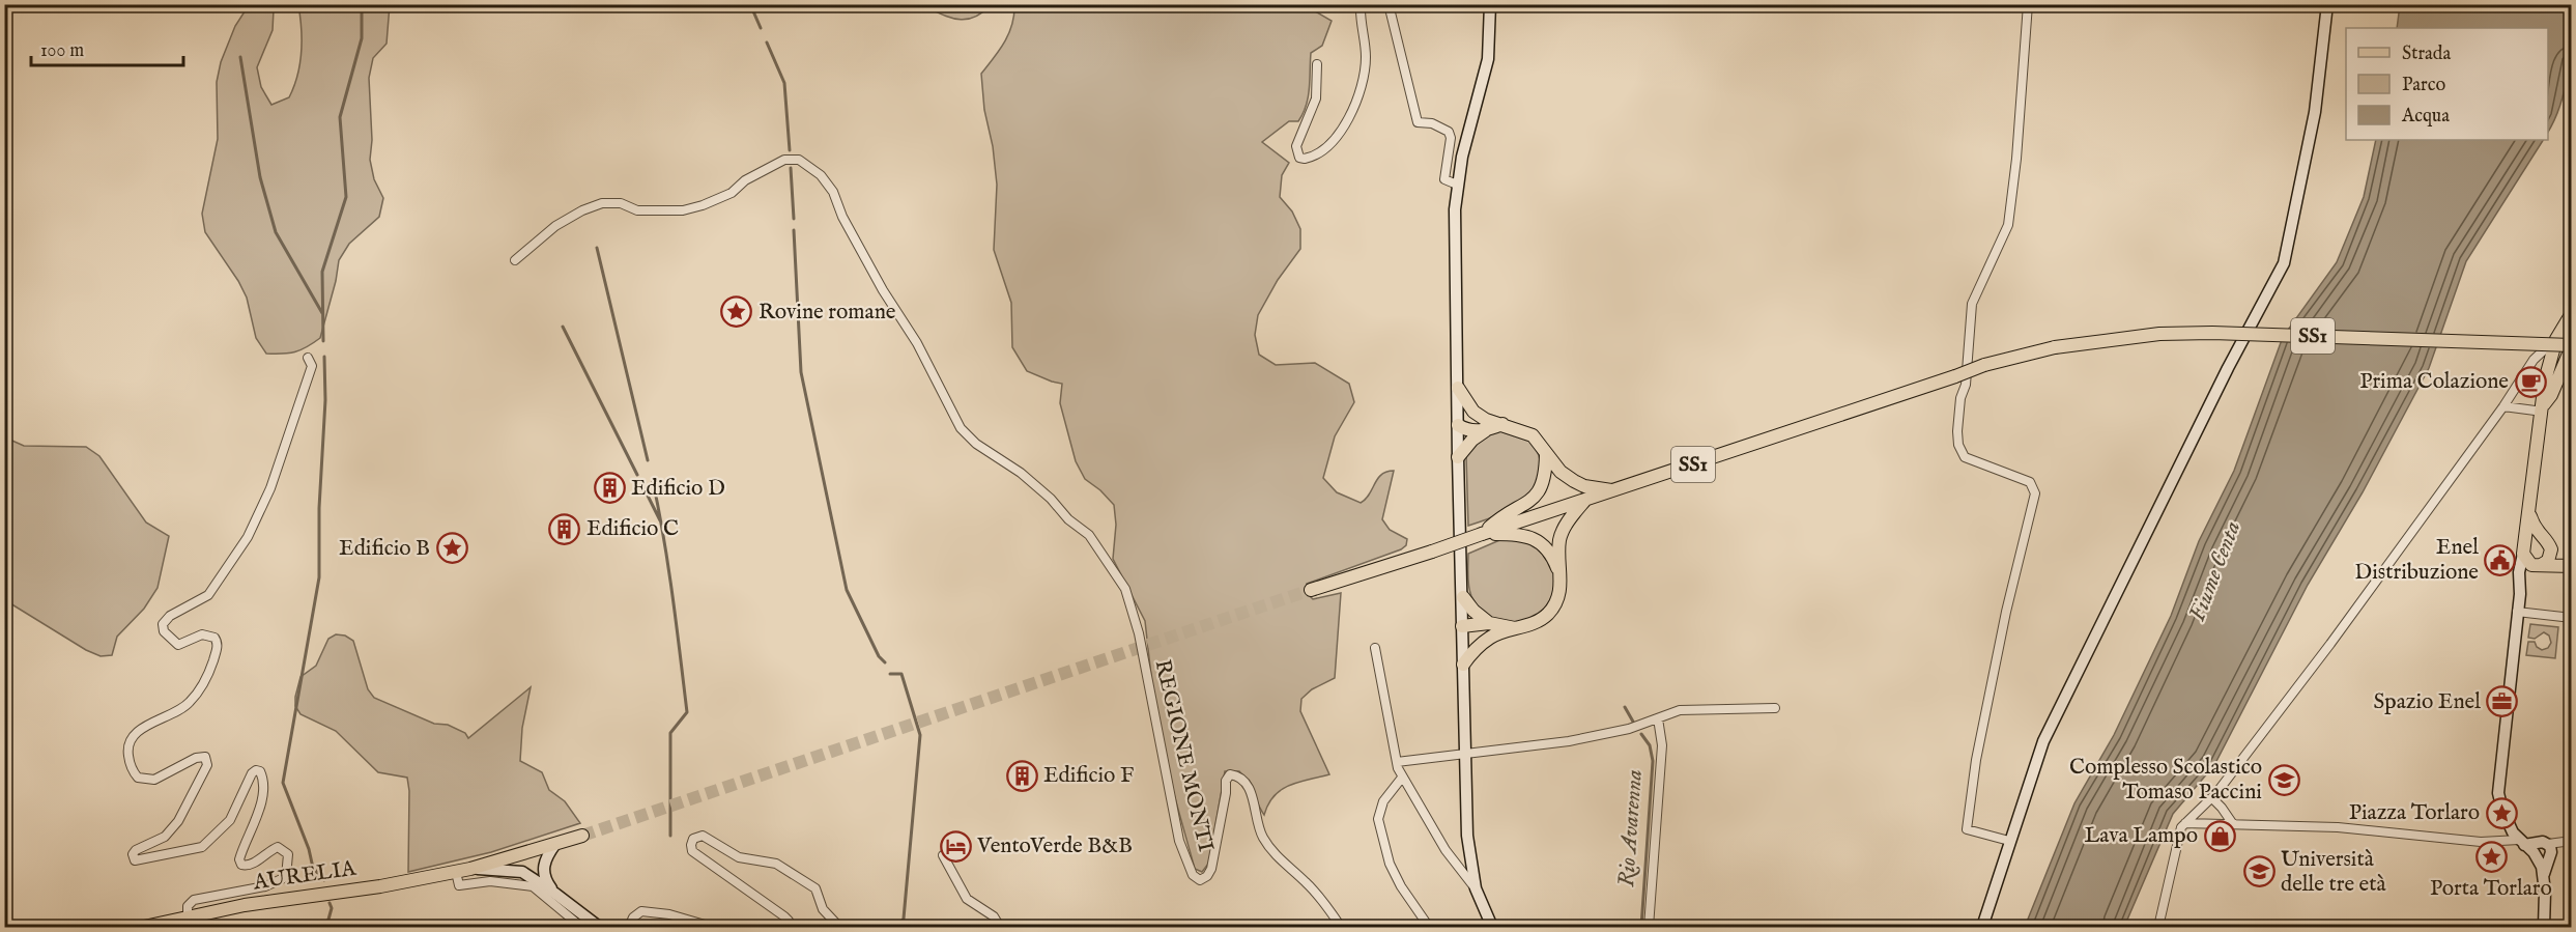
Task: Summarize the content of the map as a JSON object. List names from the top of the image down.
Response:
{
  "streets": {
    "main road": ["SS1", "AURELIA"],
    "street": ["REGIONE MONTI"]
  },
  "water": ["Fiume Centa", "Rio Avarenna"],
  "places": {
    "place": [
      "Rovine romane",
      "Edificio B",
      "Piazza Torlaro",
      "Porta Torlaro"
    ],
    "cafe": ["Prima Colazione"],
    "building": ["Edificio D", "Edificio C", "Edificio F"],
    "public building": ["Enel Distribuzione"],
    "office": ["Spazio Enel"],
    "school or university": ["Complesso Scolastico Tomaso Paccini", "Università delle tre età"],
    "shop": ["Lava Lampo"],
    "hotel": ["VentoVerde B&B"]
  },
  "legend": ["Strada", "Parco", "Acqua"],
  "scale_bar": "100 m"
}
